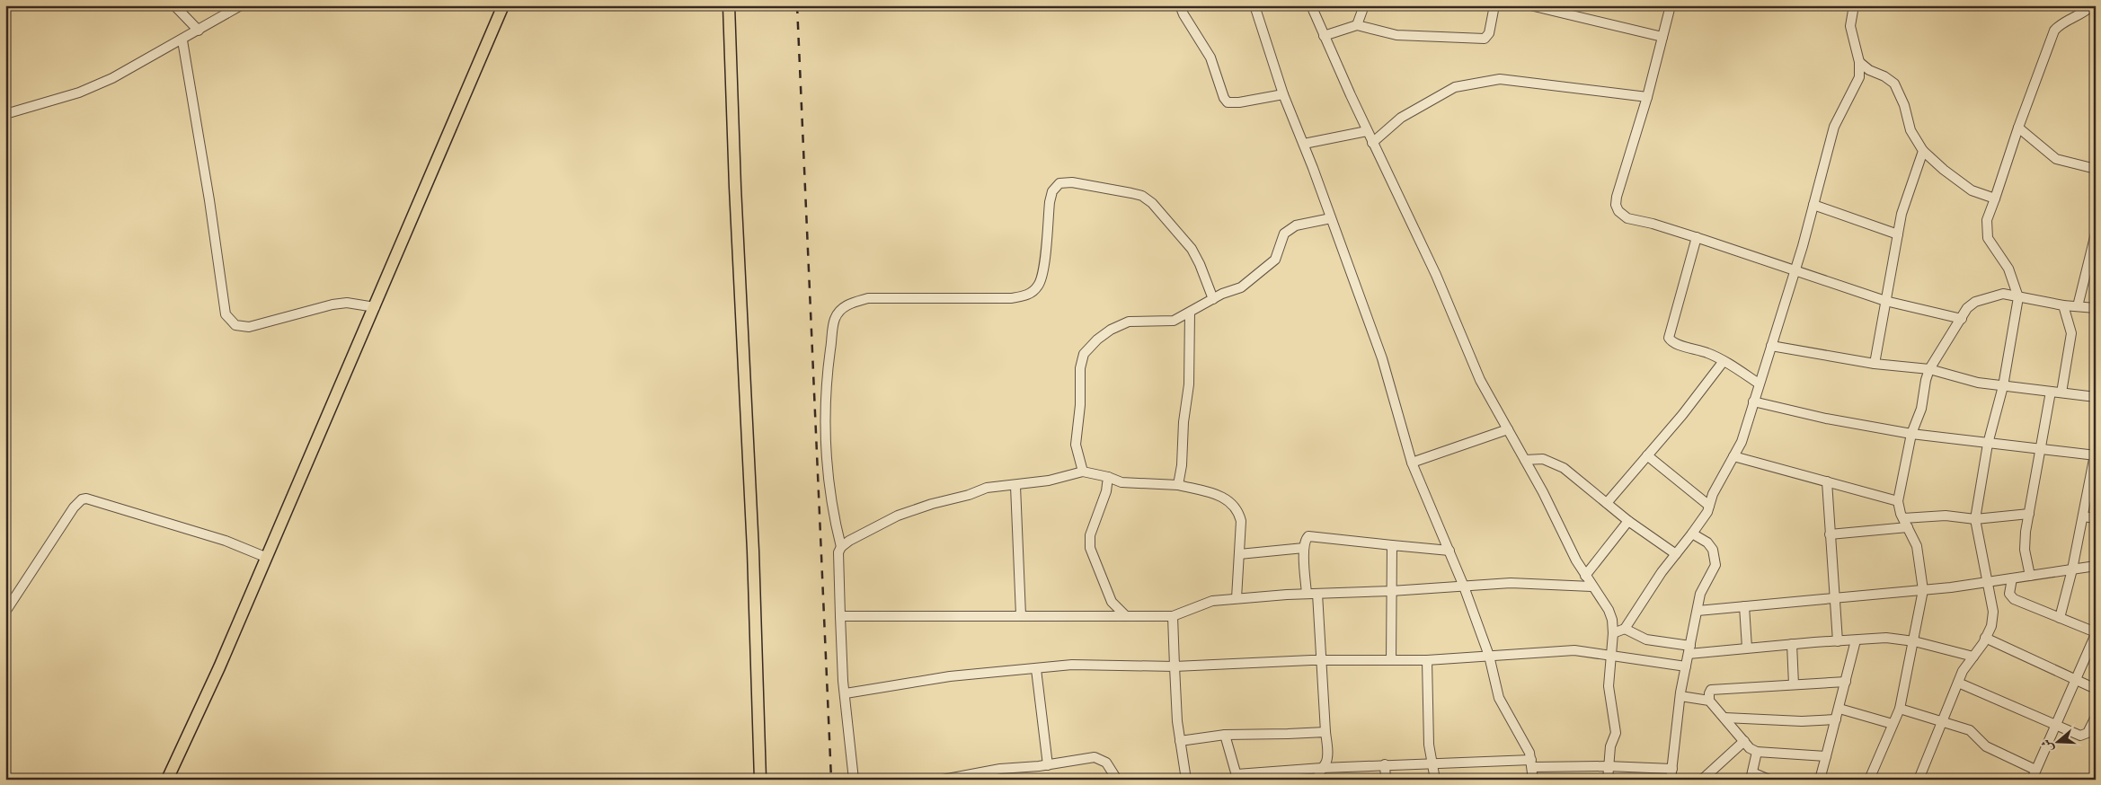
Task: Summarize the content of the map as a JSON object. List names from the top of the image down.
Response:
{
  "north": "left"
}
